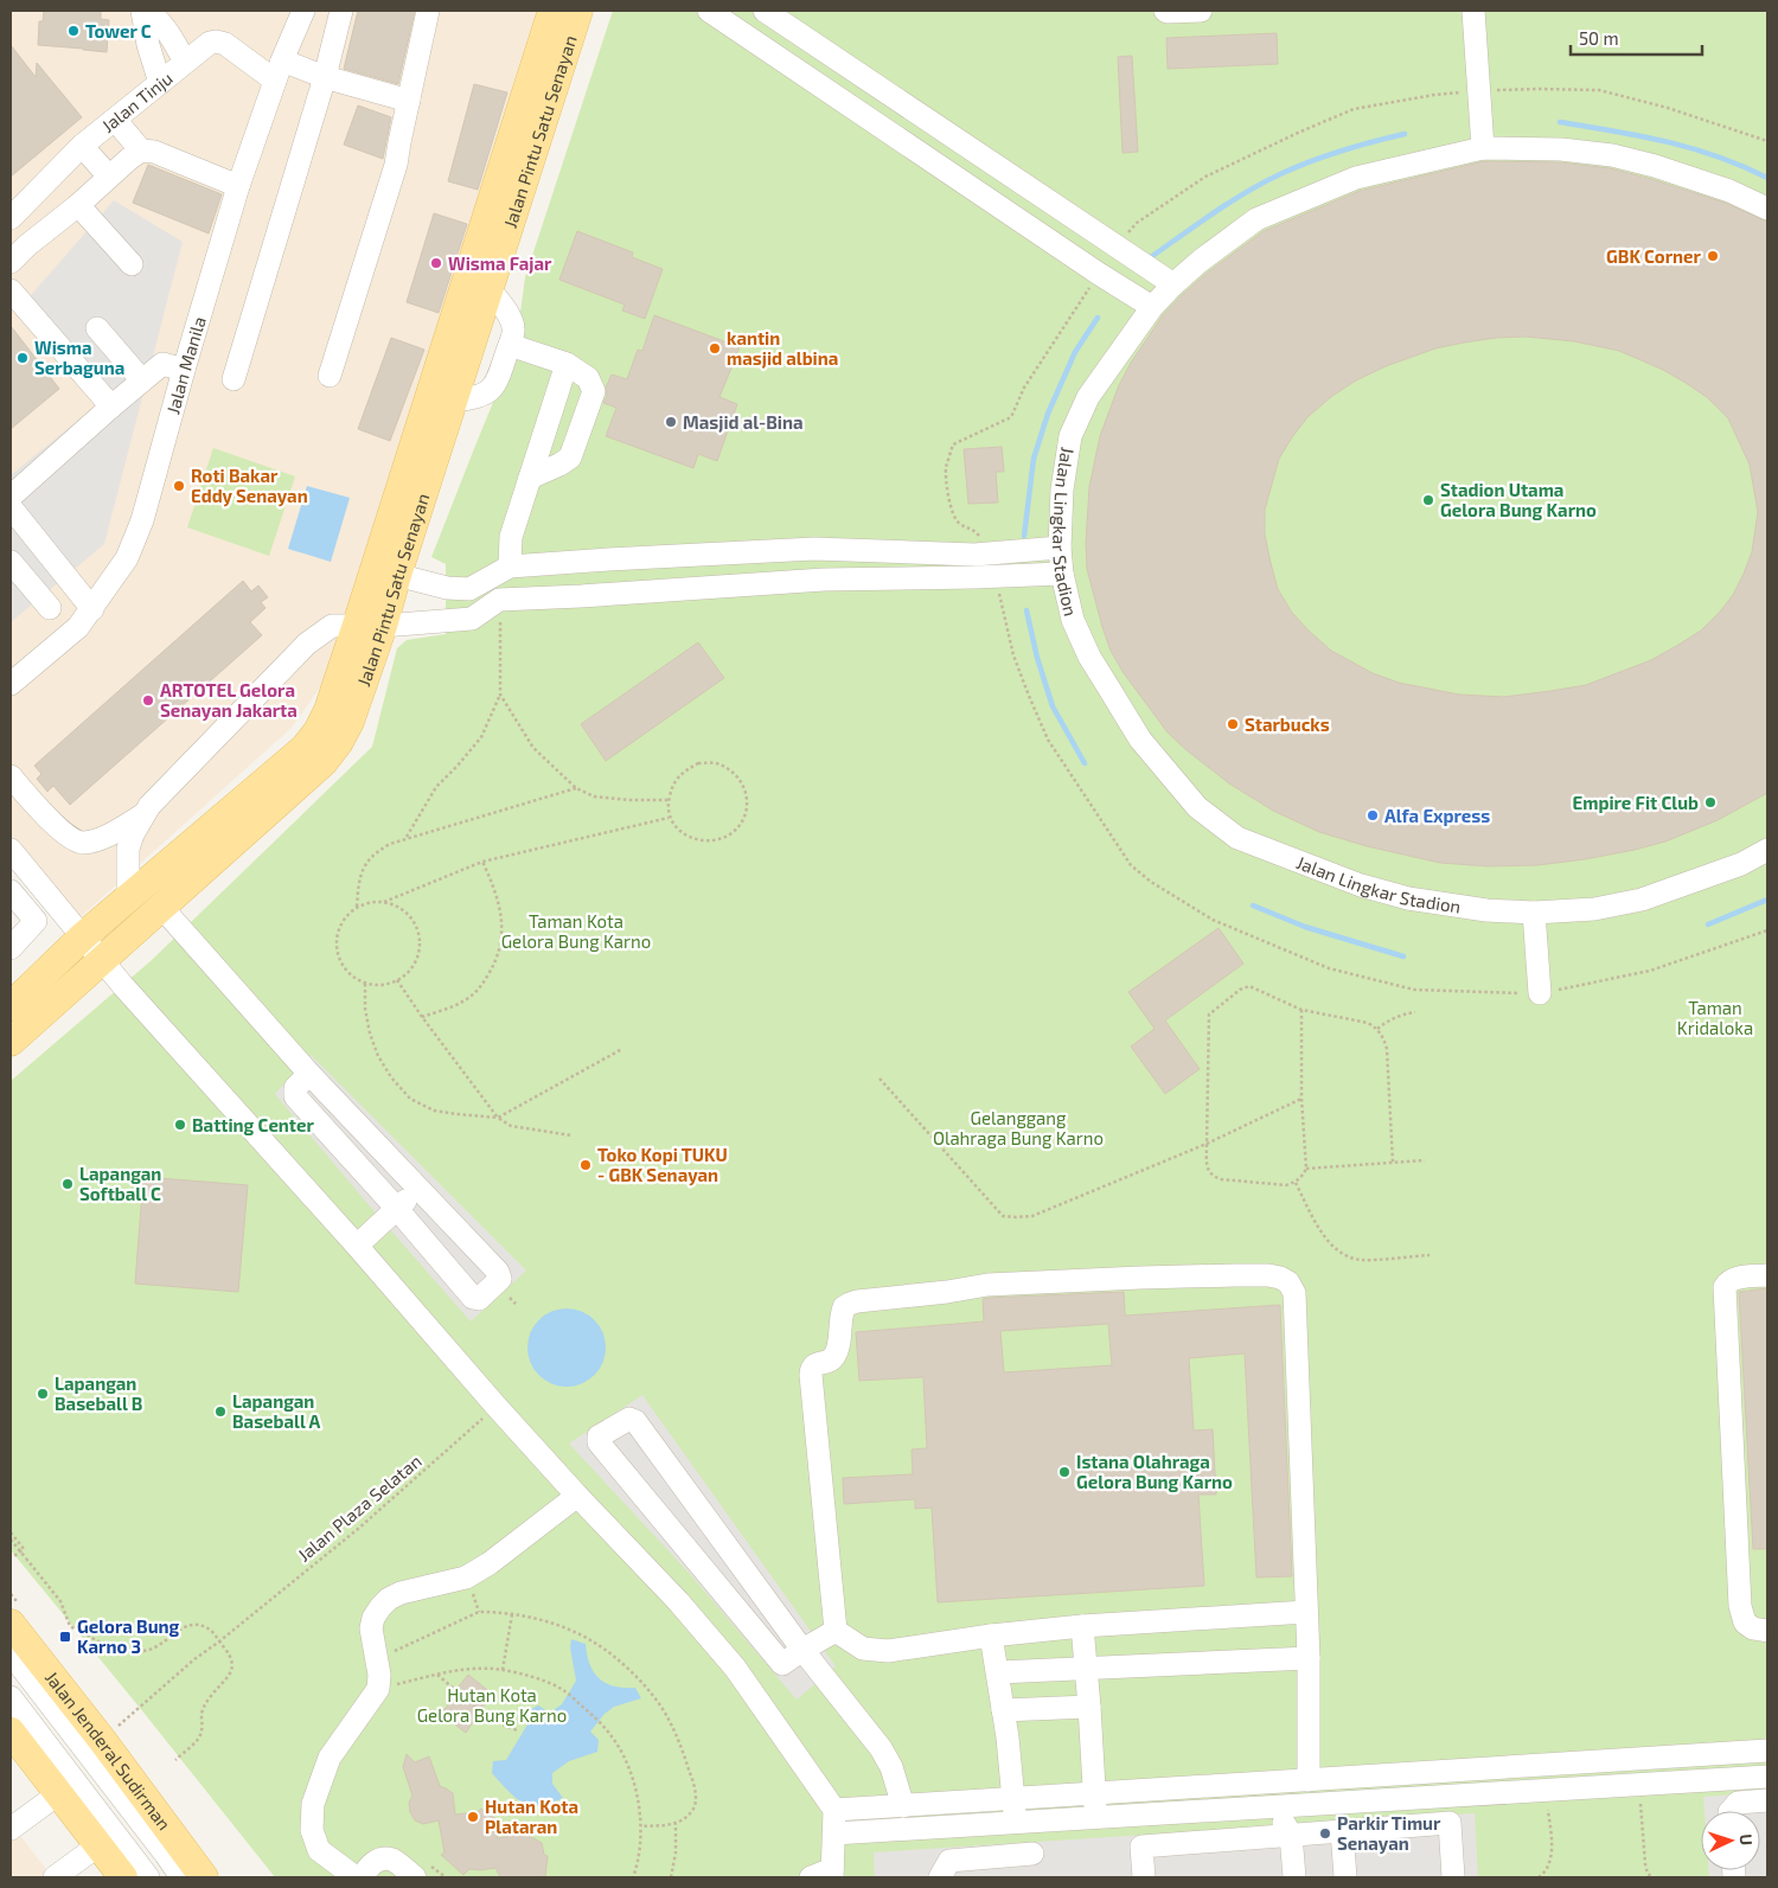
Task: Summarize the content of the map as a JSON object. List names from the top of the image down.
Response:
{
  "streets": {
    "main road": ["Jalan Pintu Satu Senayan", "Jalan Jenderal Sudirman"],
    "street": ["Jalan Tinju", "Jalan Manila", "Jalan Lingkar Stadion"],
    "path": ["Jalan Plaza Selatan"]
  },
  "crossings": [
    ["Jalan Tinju", "Jalan Manila"],
    ["Jalan Plaza Selatan", "Jalan Jenderal Sudirman"]
  ],
  "parks": [
    "Taman Kota Gelora Bung Karno",
    "Taman Kridaloka",
    "Gelanggang Olahraga Bung Karno",
    "Hutan Kota Gelora Bung Karno"
  ],
  "places": {
    "other": [
      "Tower C",
      "GBK Corner",
      "Wisma Fajar",
      "kantin masjid albina",
      "Wisma Serbaguna",
      "Masjid al-Bina",
      "Roti Bakar Eddy Senayan",
      "Stadion Utama Gelora Bung Karno",
      "ARTOTEL Gelora Senayan Jakarta",
      "Starbucks",
      "Empire Fit Club",
      "Alfa Express",
      "Batting Center",
      "Toko Kopi TUKU - GBK Senayan",
      "Lapangan Softball C",
      "Lapangan Baseball B",
      "Lapangan Baseball A",
      "Istana Olahraga Gelora Bung Karno",
      "Hutan Kota Plataran",
      "Parkir Timur Senayan"
    ],
    "transit": ["Gelora Bung Karno 3"]
  },
  "scale_bar": "50 m",
  "north": "right"
}
